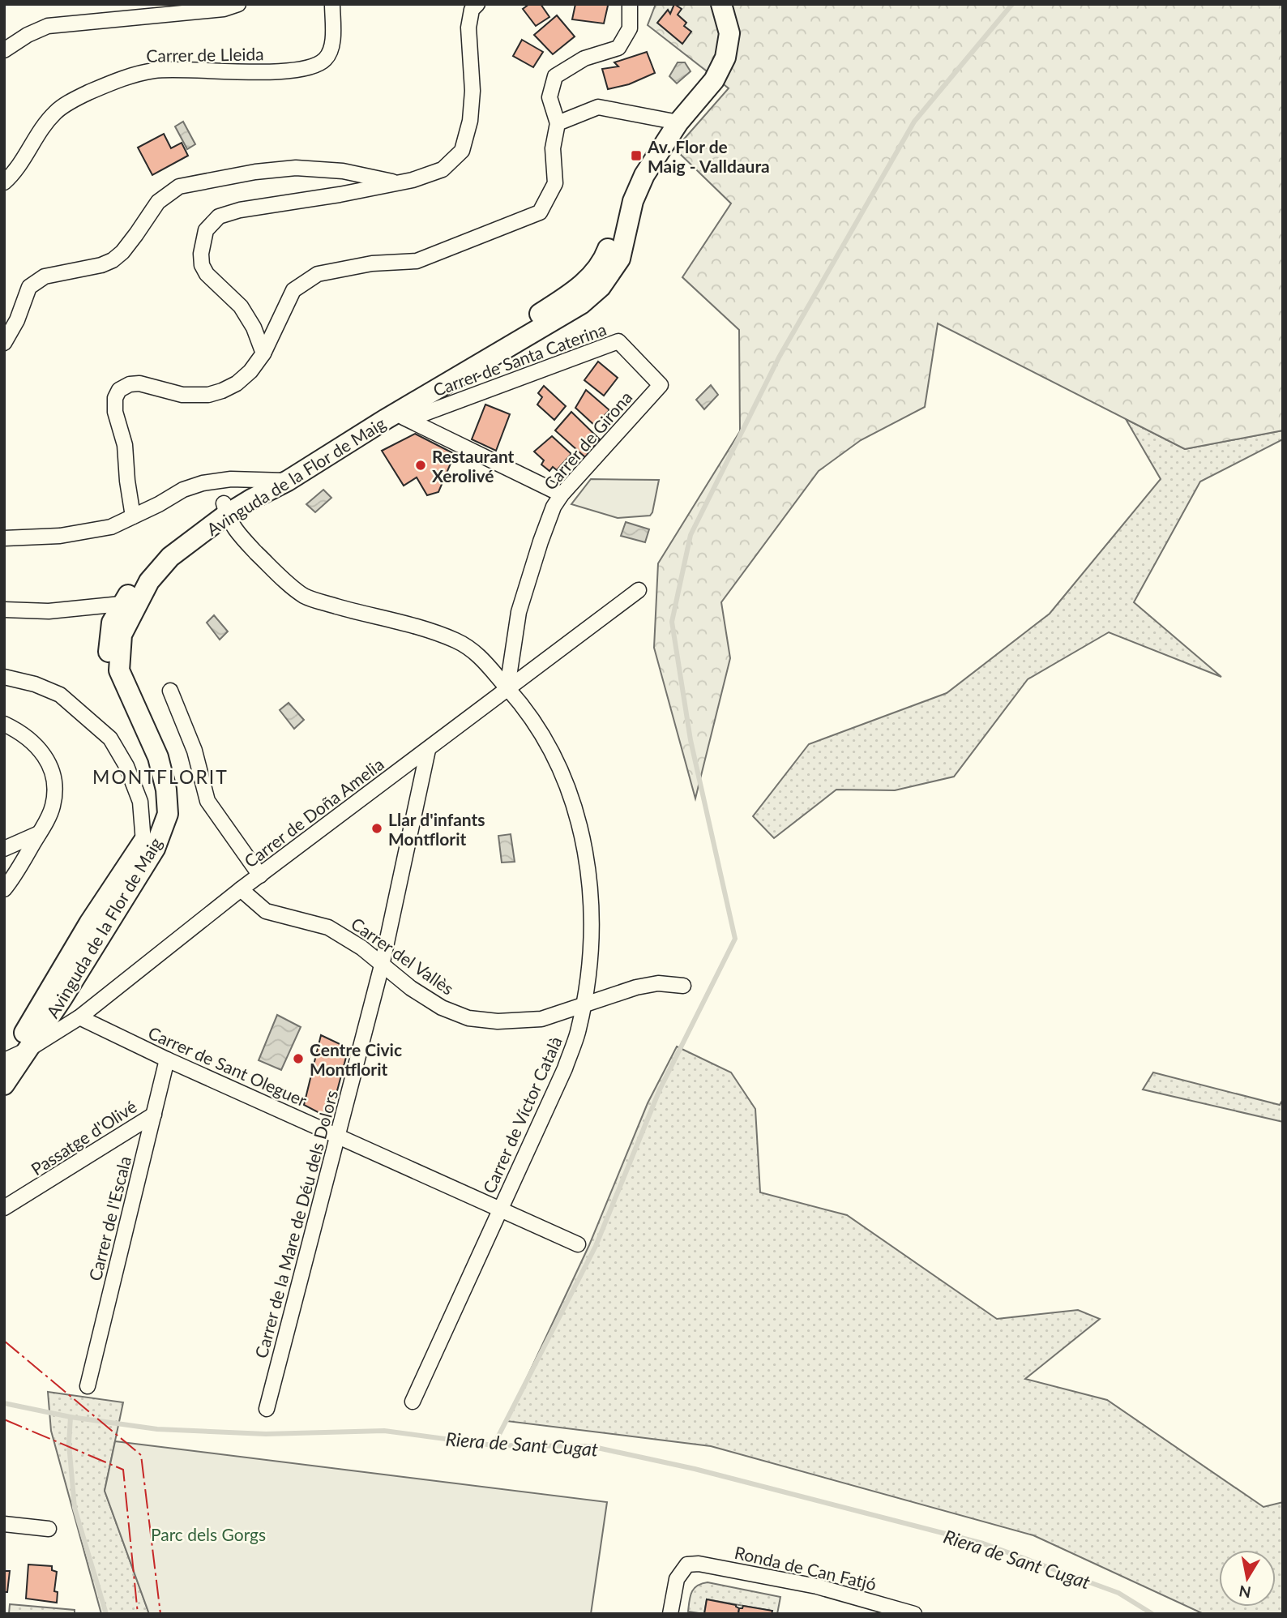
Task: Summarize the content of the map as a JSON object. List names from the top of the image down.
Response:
{
  "streets": {
    "street": [
      "Carrer de Lleida",
      "Carrer de Santa Caterina",
      "Carrer de Girona",
      "Avinguda de la Flor de Maig",
      "Carrer de Doña Amelia",
      "Carrer del Vallès",
      "Carrer de Sant Oleguer",
      "Carrer de Víctor Català",
      "Passatge d'Olivé",
      "Carrer de l'Escala",
      "Carrer de la Mare de Déu dels Dolors",
      "Ronda de Can Fatjó"
    ]
  },
  "crossings": [
    ["Carrer de Santa Caterina", "Carrer de Girona"],
    ["Carrer de Santa Caterina", "Avinguda de la Flor de Maig"],
    ["Carrer de Girona", "Carrer de Doña Amelia"],
    ["Carrer de Girona", "Carrer de Víctor Català"],
    ["Avinguda de la Flor de Maig", "Carrer de Doña Amelia"],
    ["Avinguda de la Flor de Maig", "Carrer de Víctor Català"],
    ["Carrer de Doña Amelia", "Carrer del Vallès"],
    ["Carrer de Doña Amelia", "Carrer de Sant Oleguer"],
    ["Carrer de Doña Amelia", "Carrer de Víctor Català"],
    ["Carrer de Doña Amelia", "Carrer de la Mare de Déu dels Dolors"],
    ["Carrer del Vallès", "Carrer de Víctor Català"],
    ["Carrer del Vallès", "Carrer de la Mare de Déu dels Dolors"],
    ["Carrer de Sant Oleguer", "Carrer de Víctor Català"],
    ["Carrer de Sant Oleguer", "Carrer de l'Escala"],
    ["Carrer de Sant Oleguer", "Carrer de la Mare de Déu dels Dolors"],
    ["Passatge d'Olivé", "Carrer de l'Escala"]
  ],
  "districts": ["MONTFLORIT"],
  "water": ["Riera de Sant Cugat"],
  "parks": ["Parc dels Gorgs"],
  "places": {
    "transit": ["Av. Flor de Maig - Valldaura"],
    "other": ["Restaurant Xerolivé", "Llar d'infants Montflorit", "Centre Civic Montflorit"]
  },
  "north": "bottom"
}
